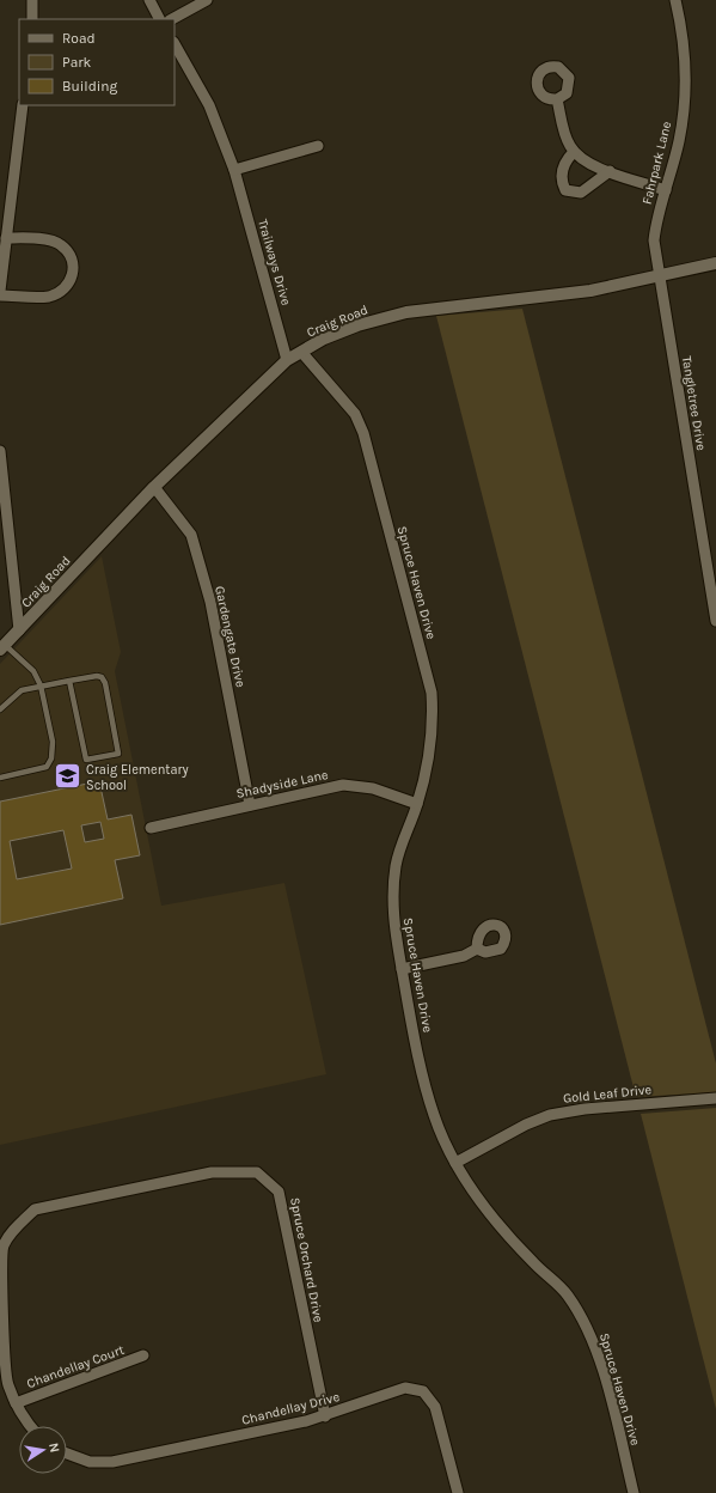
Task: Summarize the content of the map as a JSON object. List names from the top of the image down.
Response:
{
  "streets": {
    "main road": ["Craig Road"],
    "street": [
      "Fahrpark Lane",
      "Trailways Drive",
      "Tangletree Drive",
      "Spruce Haven Drive",
      "Gardengate Drive",
      "Shadyside Lane",
      "Gold Leaf Drive",
      "Spruce Orchard Drive",
      "Chandellay Court",
      "Chandellay Drive"
    ]
  },
  "crossings": [
    ["Fahrpark Lane", "Craig Road"],
    ["Fahrpark Lane", "Tangletree Drive"],
    ["Trailways Drive", "Craig Road"],
    ["Craig Road", "Tangletree Drive"],
    ["Craig Road", "Spruce Haven Drive"],
    ["Craig Road", "Gardengate Drive"],
    ["Spruce Haven Drive", "Shadyside Lane"],
    ["Spruce Haven Drive", "Gold Leaf Drive"],
    ["Gardengate Drive", "Shadyside Lane"],
    ["Spruce Orchard Drive", "Chandellay Court"],
    ["Spruce Orchard Drive", "Chandellay Drive"]
  ],
  "places": {
    "school or university": ["Craig Elementary School"]
  },
  "legend": ["Road", "Park", "Building"],
  "north": "right"
}
